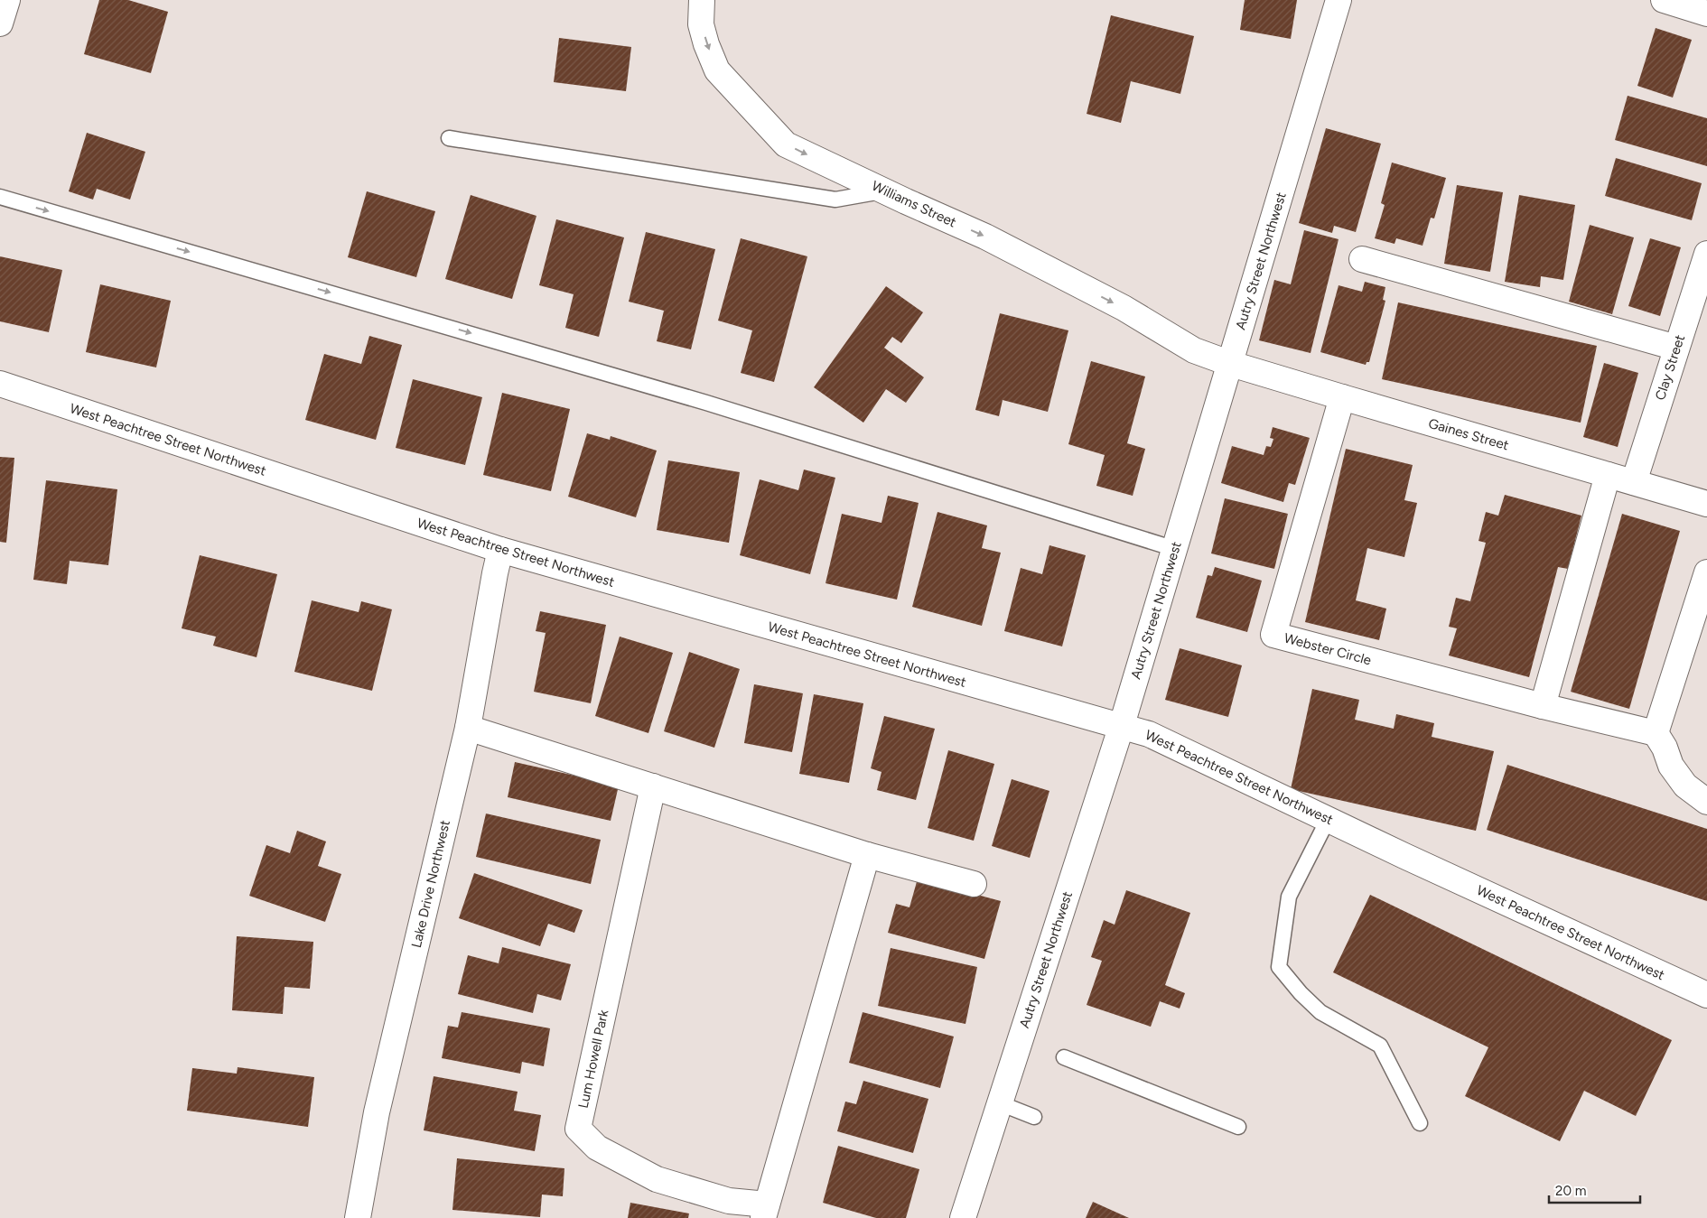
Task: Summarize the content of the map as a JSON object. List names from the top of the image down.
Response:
{
  "streets": {
    "street": [
      "Williams Street",
      "Autry Street Northwest",
      "Clay Street",
      "Gaines Street",
      "West Peachtree Street Northwest",
      "Webster Circle",
      "Lake Drive Northwest",
      "Lum Howell Park"
    ]
  },
  "crossings": [
    ["Williams Street", "Autry Street Northwest"],
    ["Williams Street", "Gaines Street"],
    ["Autry Street Northwest", "Gaines Street"],
    ["Autry Street Northwest", "West Peachtree Street Northwest"],
    ["Clay Street", "Gaines Street"],
    ["Gaines Street", "Webster Circle"],
    ["West Peachtree Street Northwest", "Lake Drive Northwest"]
  ],
  "one_way": ["Williams Street"],
  "scale_bar": "20 m"
}
